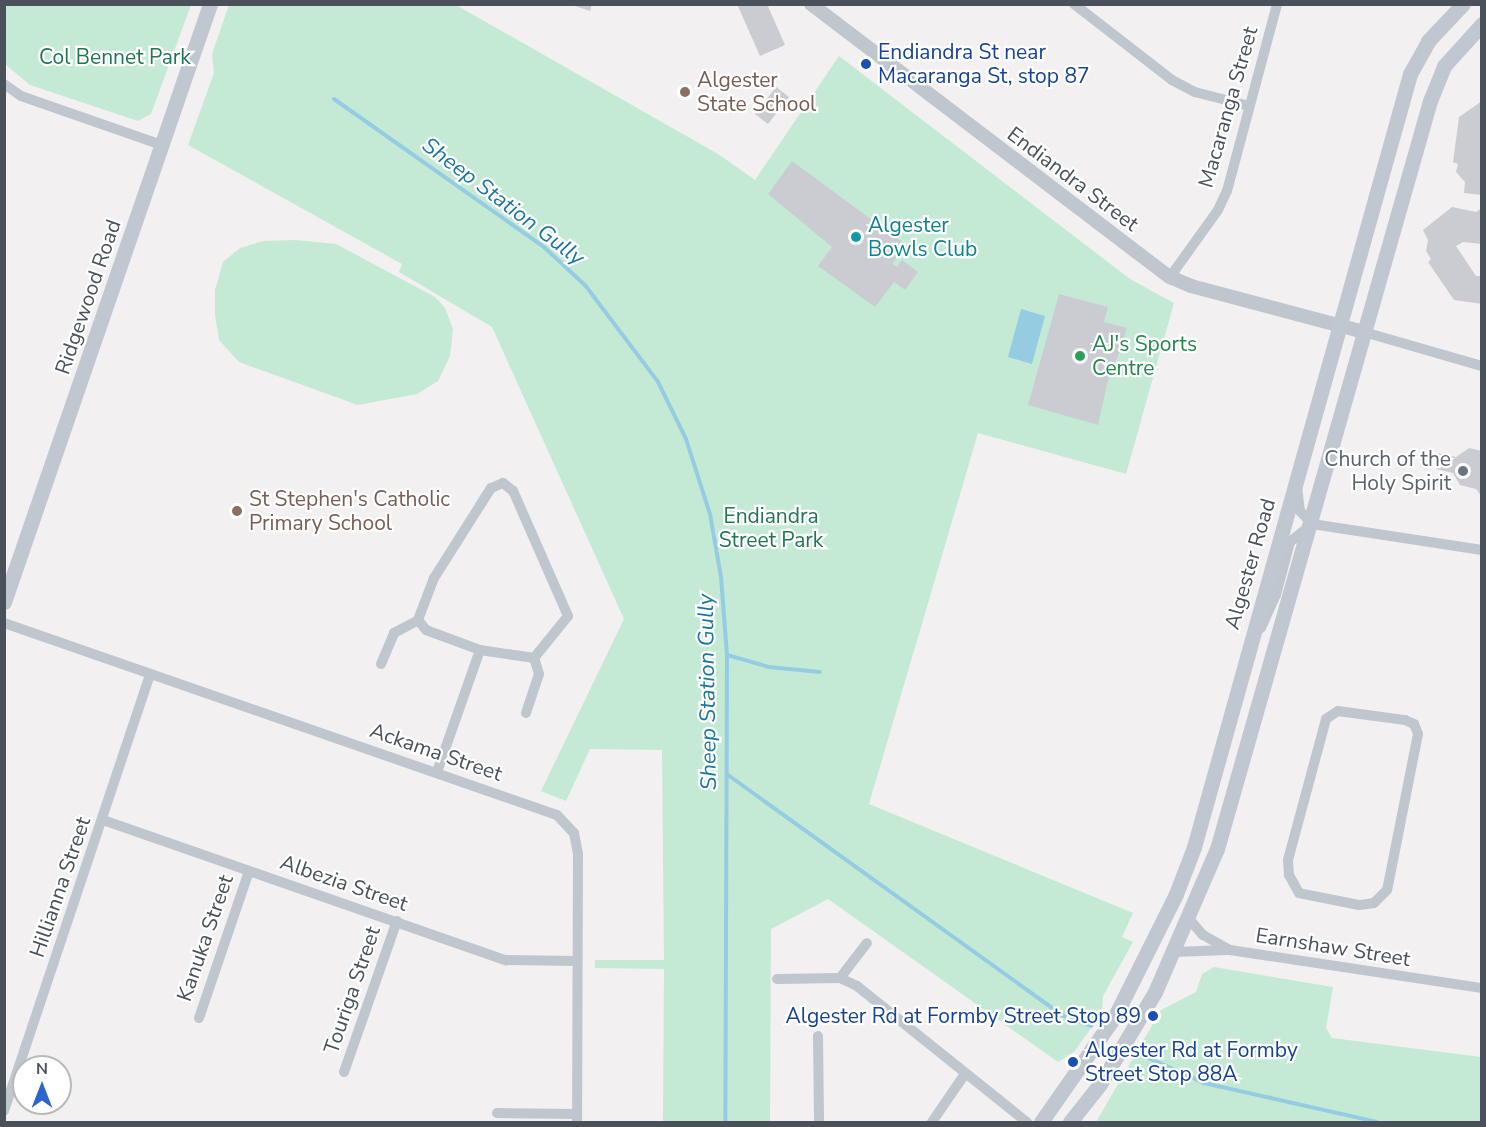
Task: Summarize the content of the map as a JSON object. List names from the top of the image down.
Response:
{
  "streets": {
    "main road": ["Ridgewood Road", "Algester Road"],
    "street": [
      "Macaranga Street",
      "Endiandra Street",
      "Ackama Street",
      "Albezia Street",
      "Hillianna Street",
      "Kanuka Street",
      "Earnshaw Street",
      "Touriga Street"
    ]
  },
  "crossings": [
    ["Macaranga Street", "Endiandra Street"],
    ["Endiandra Street", "Algester Road"],
    ["Ackama Street", "Albezia Street"],
    ["Ackama Street", "Hillianna Street"],
    ["Albezia Street", "Hillianna Street"],
    ["Albezia Street", "Kanuka Street"],
    ["Albezia Street", "Touriga Street"]
  ],
  "water": ["Sheep Station Gully"],
  "parks": ["Col Bennet Park", "Endiandra Street Park"],
  "places": [
    "Endiandra St near Macaranga St, stop 87",
    "Algester State School",
    "Algester Bowls Club",
    "AJ's Sports Centre",
    "Church of the Holy Spirit",
    "St Stephen's Catholic Primary School",
    "Algester Rd at Formby Street Stop 89",
    "Algester Rd at Formby Street Stop 88A"
  ],
  "north": "top"
}
